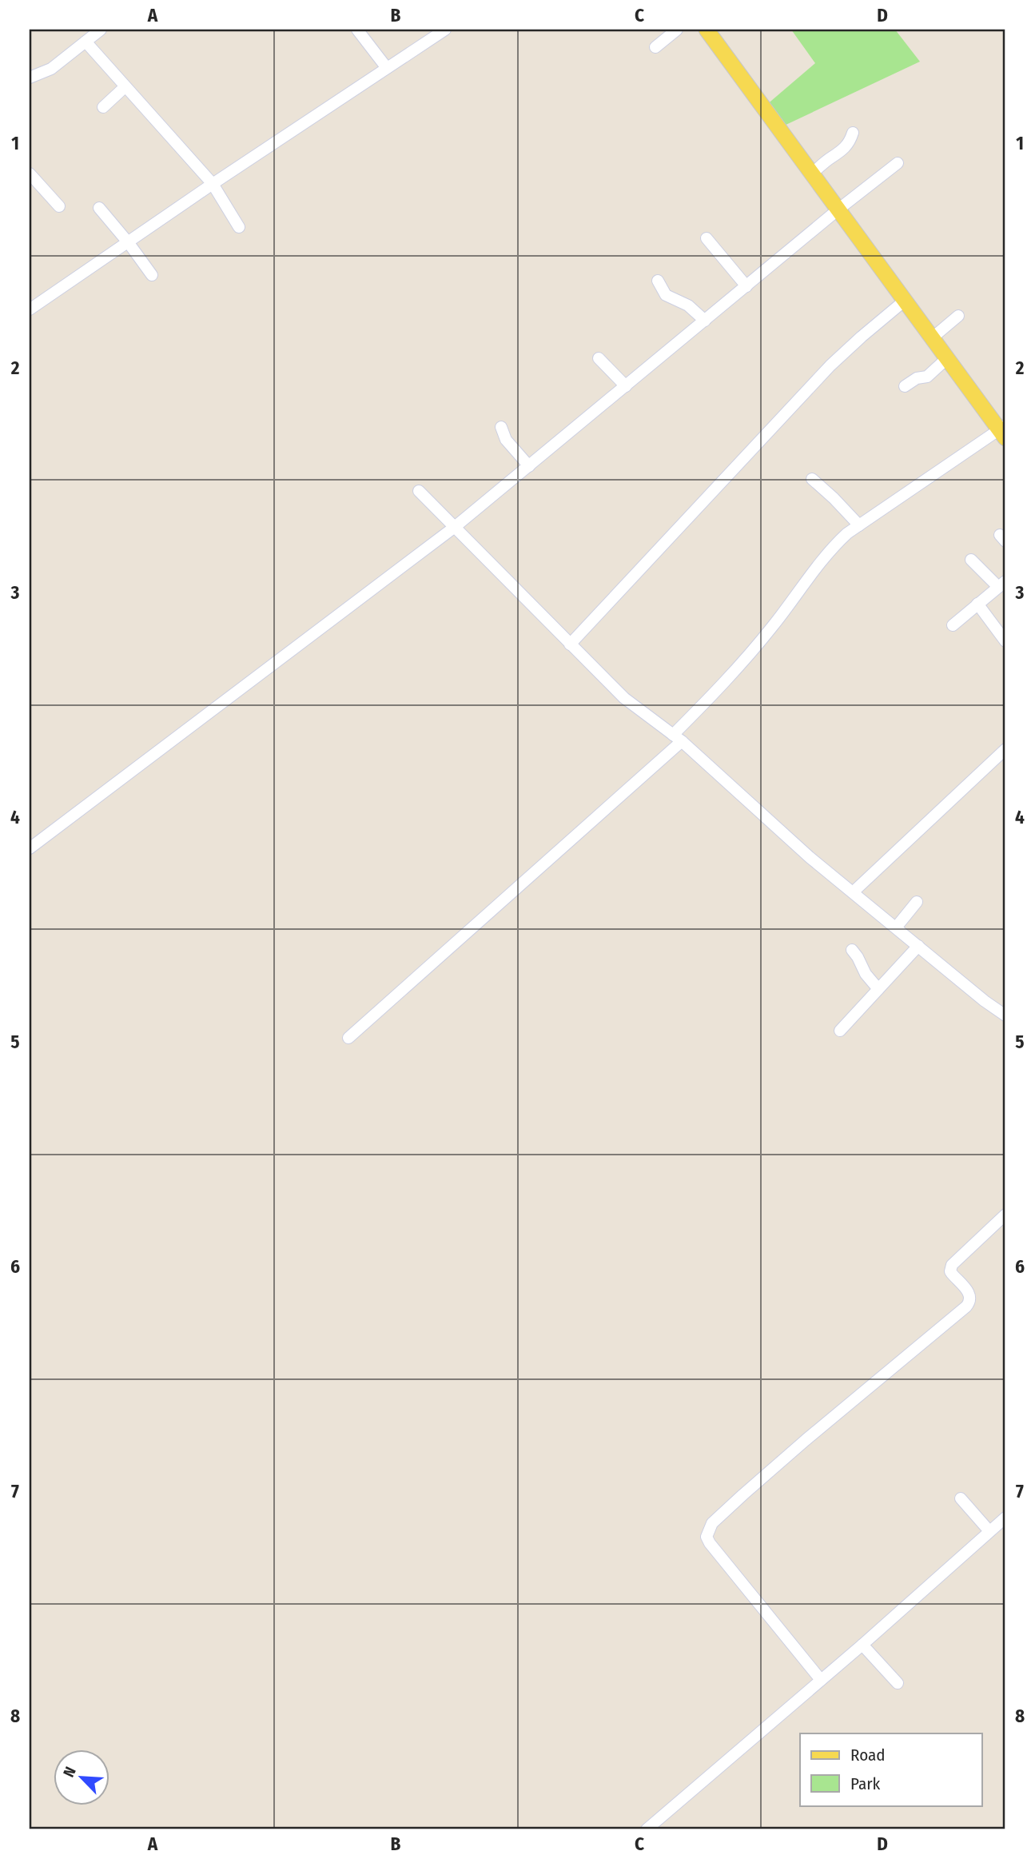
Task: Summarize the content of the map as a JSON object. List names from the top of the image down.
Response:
{
  "legend": ["Road", "Park"],
  "north": "top left",
  "grid": {
    "columns": [
      "A",
      "B",
      "C",
      "D"
    ],
    "rows": [
      "1",
      "2",
      "3",
      "4",
      "5",
      "6",
      "7",
      "8"
    ]
  }
}
